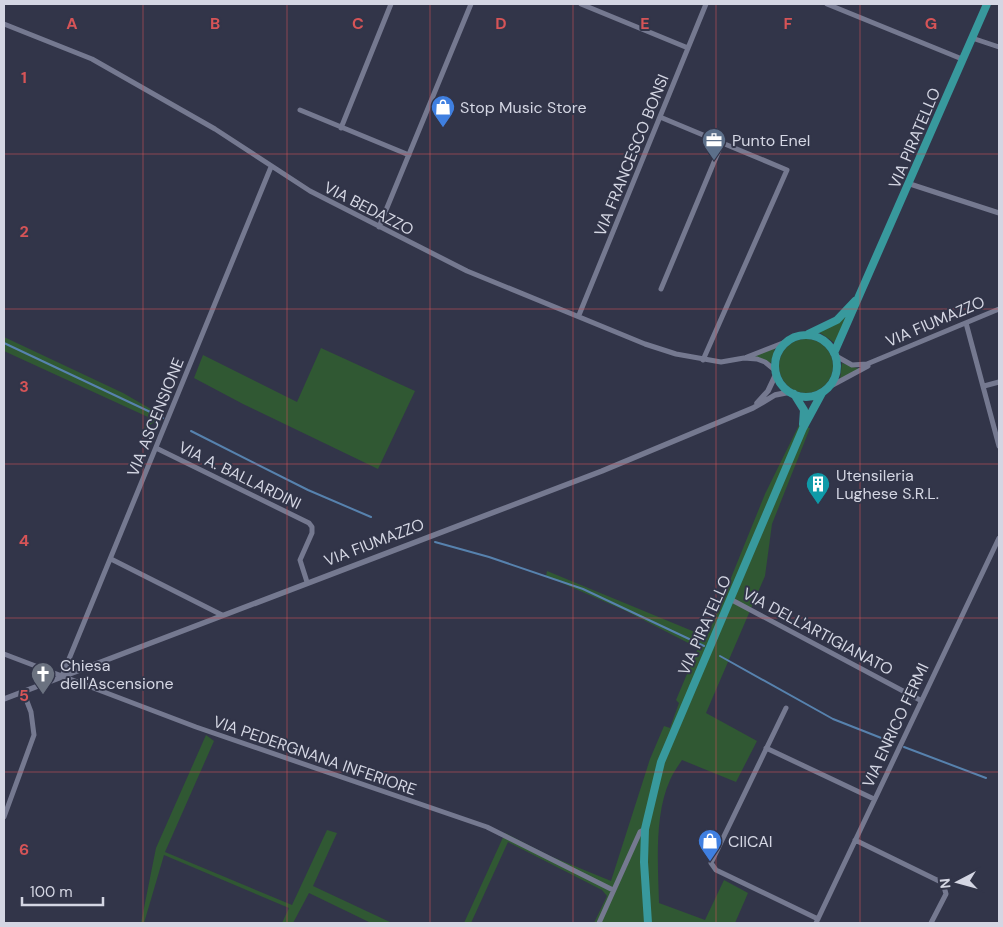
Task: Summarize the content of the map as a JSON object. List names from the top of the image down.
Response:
{
  "streets": {
    "main road": ["VIA PIRATELLO"],
    "street": [
      "VIA FRANCESCO BONSI",
      "VIA BEDAZZO",
      "VIA FIUMAZZO",
      "VIA ASCENSIONE",
      "VIA A. BALLARDINI",
      "VIA DELL'ARTIGIANATO",
      "VIA ENRICO FERMI",
      "VIA PEDERGNANA INFERIORE"
    ]
  },
  "crossings": [
    ["VIA PIRATELLO", "VIA BEDAZZO"],
    ["VIA PIRATELLO", "VIA FIUMAZZO"],
    ["VIA PIRATELLO", "VIA DELL'ARTIGIANATO"],
    ["VIA PIRATELLO", "VIA PEDERGNANA INFERIORE"],
    ["VIA FRANCESCO BONSI", "VIA BEDAZZO"],
    ["VIA BEDAZZO", "VIA FIUMAZZO"],
    ["VIA BEDAZZO", "VIA ASCENSIONE"],
    ["VIA FIUMAZZO", "VIA ASCENSIONE"],
    ["VIA FIUMAZZO", "VIA A. BALLARDINI"],
    ["VIA FIUMAZZO", "VIA PEDERGNANA INFERIORE"],
    ["VIA ASCENSIONE", "VIA A. BALLARDINI"],
    ["VIA ASCENSIONE", "VIA PEDERGNANA INFERIORE"],
    ["VIA DELL'ARTIGIANATO", "VIA ENRICO FERMI"]
  ],
  "places": {
    "shop": ["Stop Music Store", "CIICAI"],
    "office": ["Punto Enel"],
    "building": ["Utensileria Lughese S.R.L."],
    "church": ["Chiesa dell'Ascensione"]
  },
  "scale_bar": "100 m",
  "north": "left",
  "grid": {
    "columns": [
      "A",
      "B",
      "C",
      "D",
      "E",
      "F",
      "G"
    ],
    "rows": [
      "1",
      "2",
      "3",
      "4",
      "5",
      "6"
    ]
  }
}
